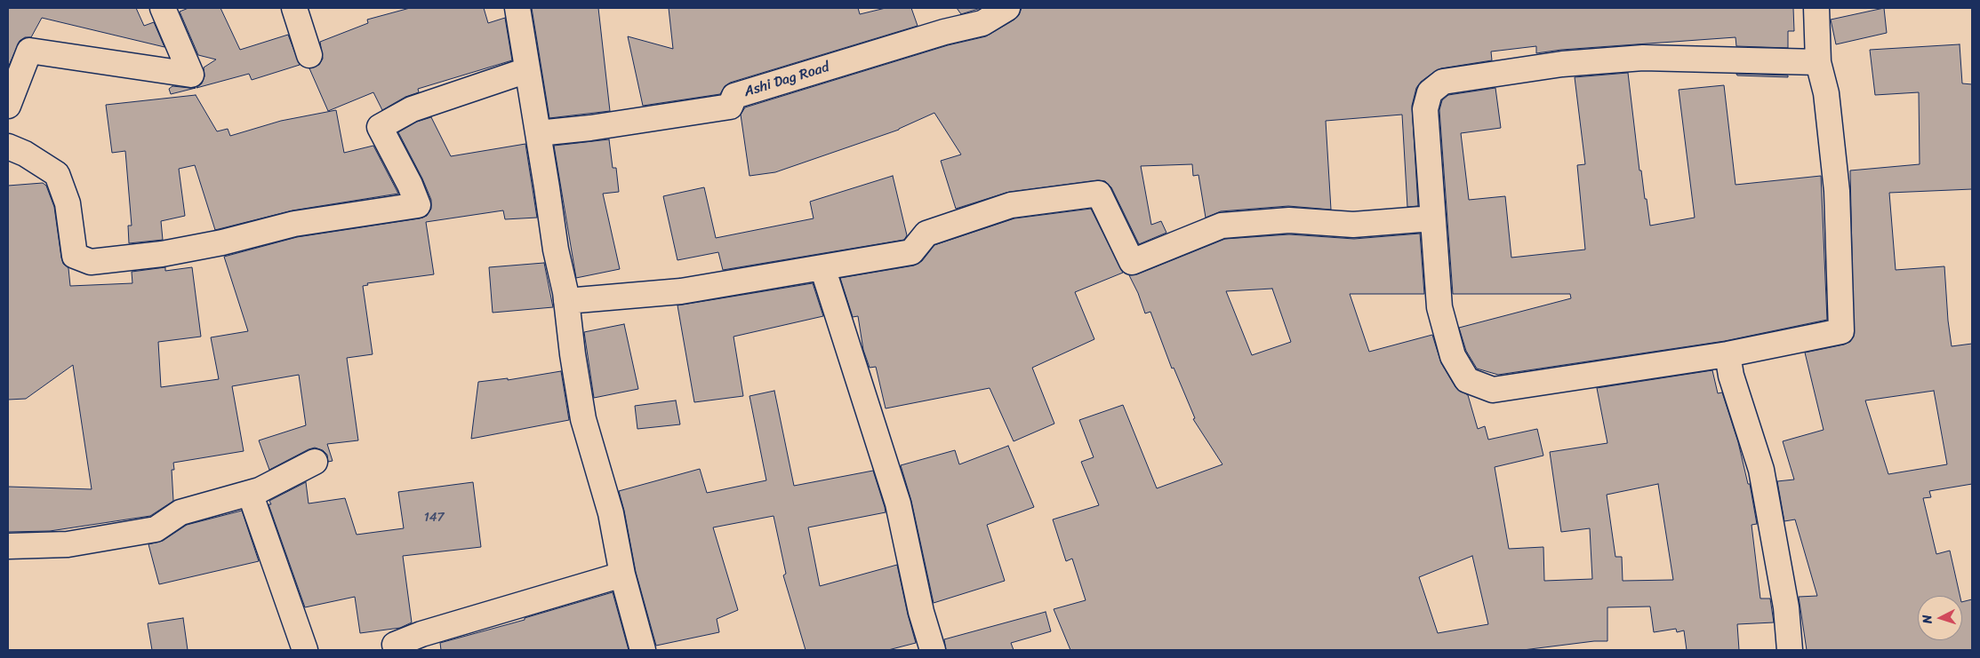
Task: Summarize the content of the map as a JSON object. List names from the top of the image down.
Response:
{
  "streets": {
    "street": ["Ashi Dag Road"]
  },
  "house_numbers": ["147"],
  "north": "left"
}
